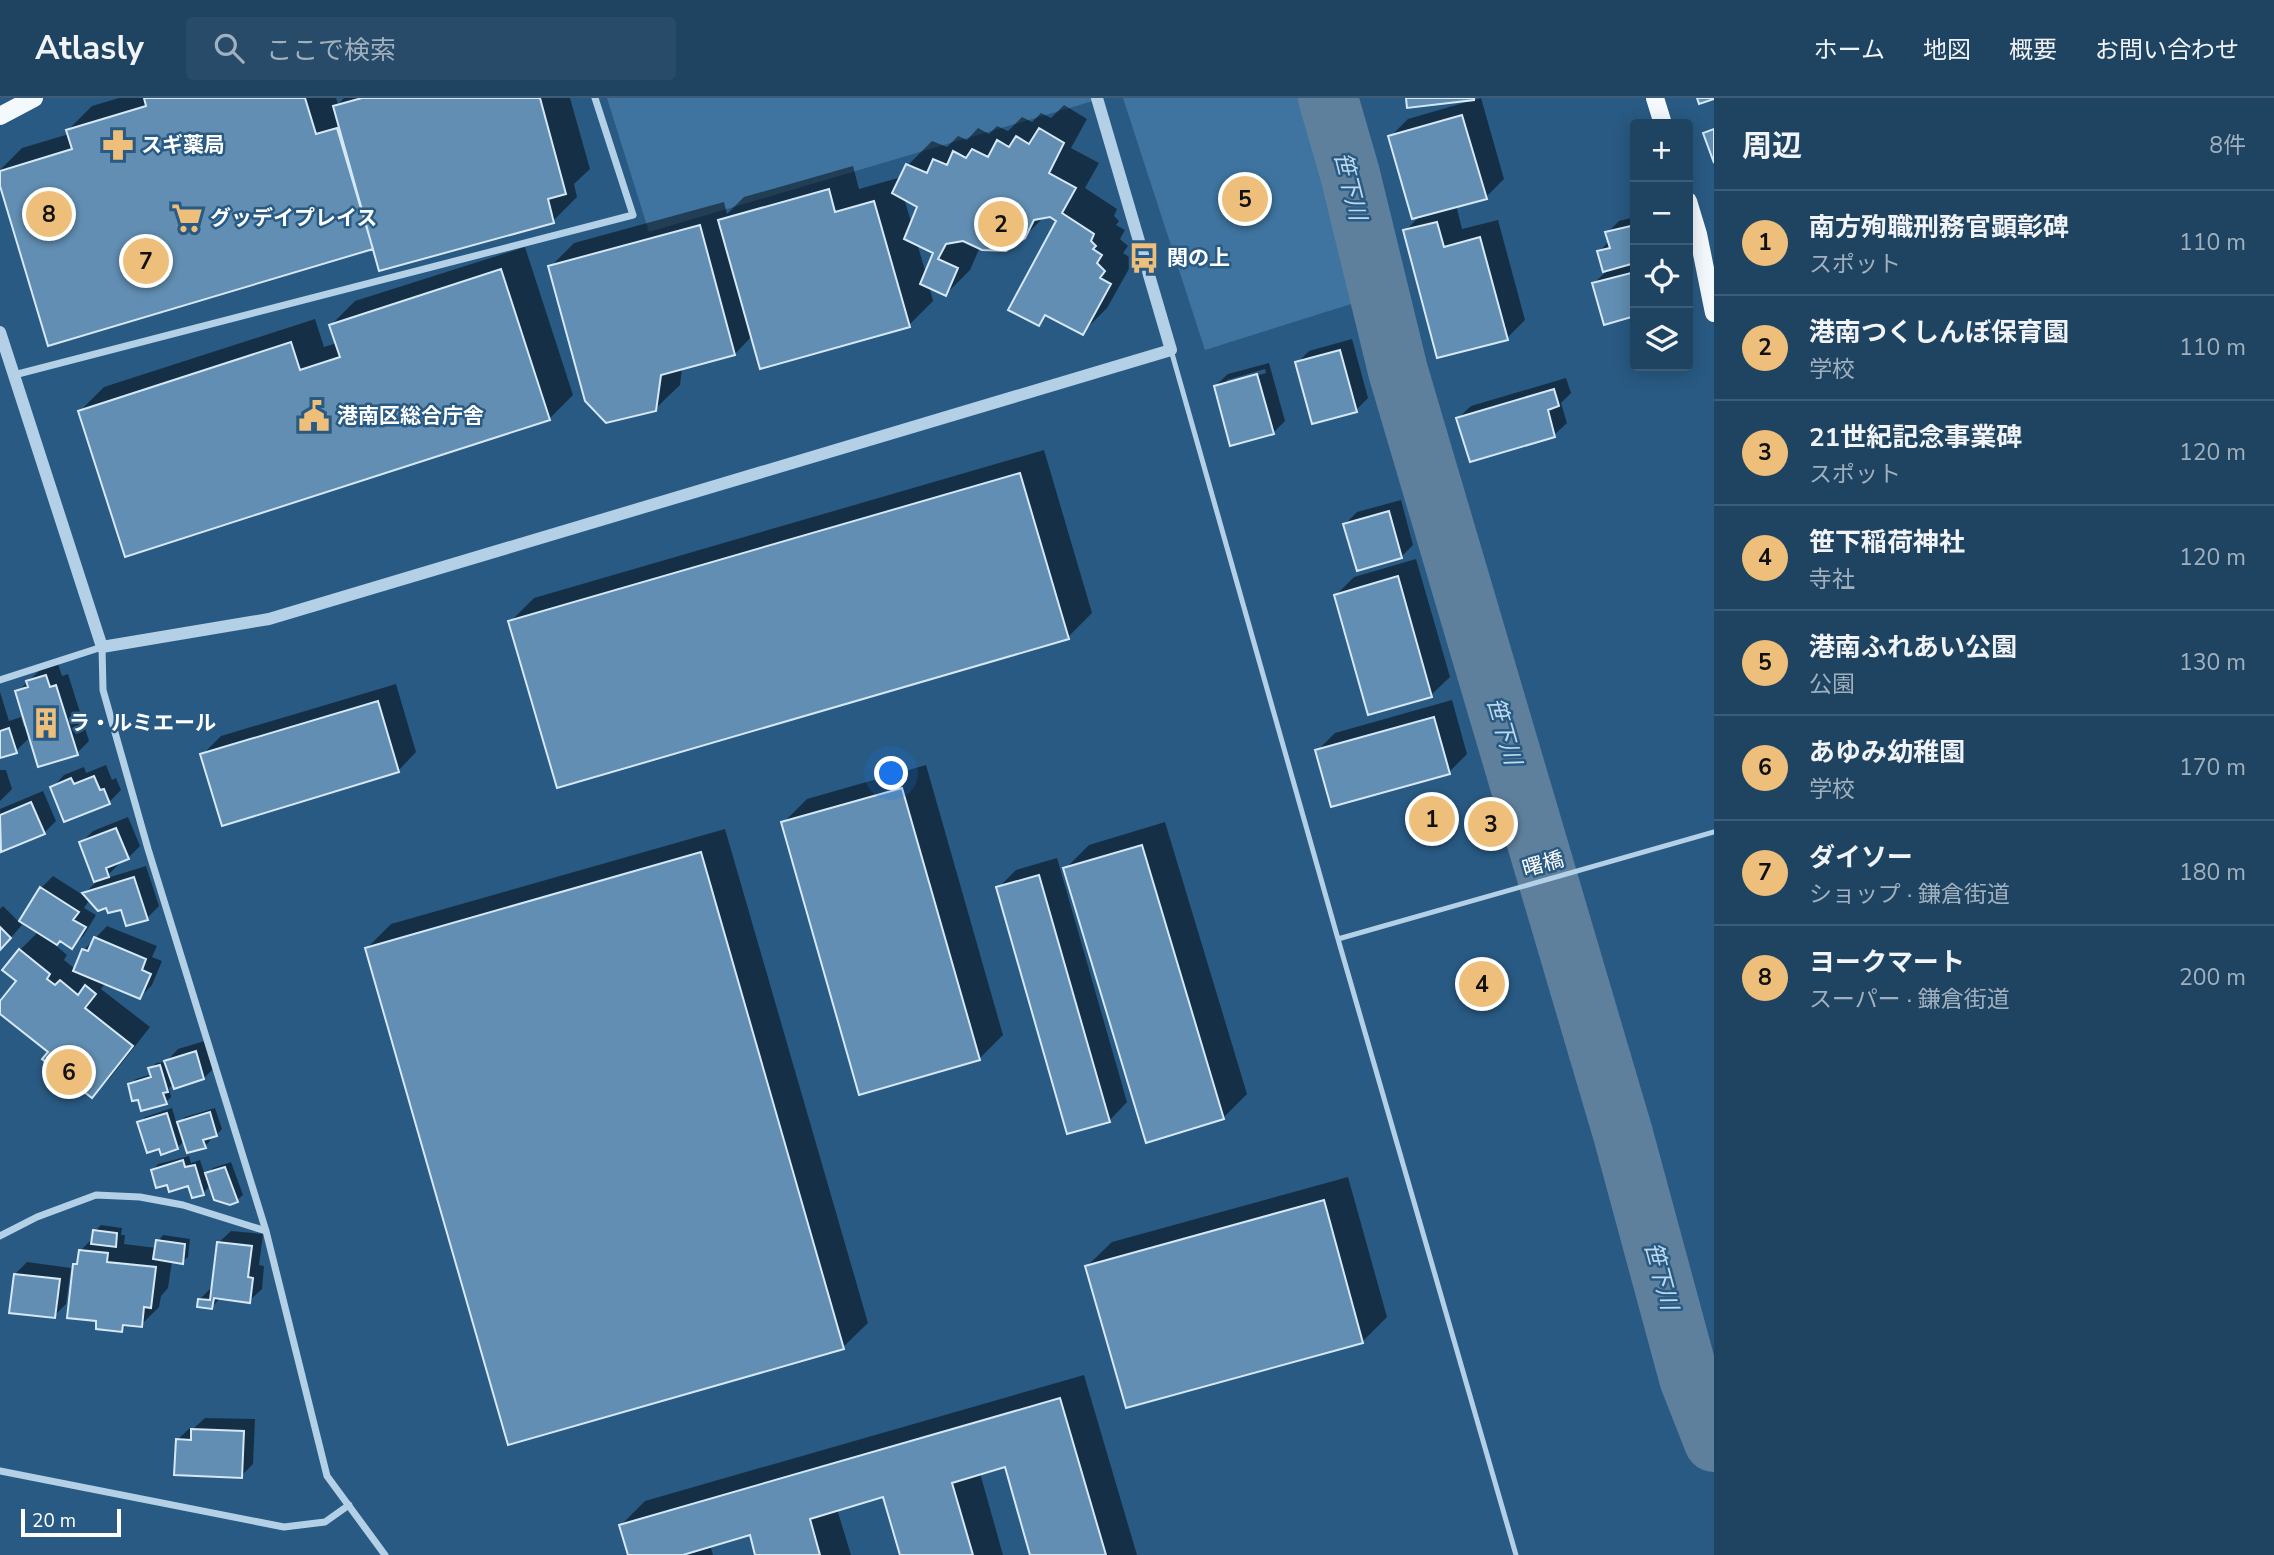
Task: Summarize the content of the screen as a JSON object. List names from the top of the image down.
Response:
{
  "streets": {
    "lane": ["曙橋"]
  },
  "water": ["笹下川"],
  "places": {
    "pharmacy": ["スギ薬局"],
    "supermarket": ["グッデイプレイス"],
    "bus stop": ["関の上"],
    "public building": ["港南区総合庁舎"],
    "building": ["ラ・ルミエール"]
  },
  "scale_bar": "20 m",
  "page": {
    "header": "Atlasly",
    "search": "ここで検索",
    "nav": [
      "ホーム",
      "地図",
      "概要",
      "お問い合わせ"
    ],
    "heading": ["周辺", "8件"],
    "map_buttons": ["+", "−"],
    "pins": [
      "5",
      "8",
      "2",
      "7",
      "1",
      "3",
      "4",
      "6"
    ],
    "list": [
      {
        "mark": "1",
        "name": "南方殉職刑務官顕彰碑",
        "note": "スポット",
        "value": "110 m"
      },
      {
        "mark": "2",
        "name": "港南つくしんぼ保育園",
        "note": "学校",
        "value": "110 m"
      },
      {
        "mark": "3",
        "name": "21世紀記念事業碑",
        "note": "スポット",
        "value": "120 m"
      },
      {
        "mark": "4",
        "name": "笹下稲荷神社",
        "note": "寺社",
        "value": "120 m"
      },
      {
        "mark": "5",
        "name": "港南ふれあい公園",
        "note": "公園",
        "value": "130 m"
      },
      {
        "mark": "6",
        "name": "あゆみ幼稚園",
        "note": "学校",
        "value": "170 m"
      },
      {
        "mark": "7",
        "name": "ダイソー",
        "note": "ショップ · 鎌倉街道",
        "value": "180 m"
      },
      {
        "mark": "8",
        "name": "ヨークマート",
        "note": "スーパー · 鎌倉街道",
        "value": "200 m"
      }
    ],
    "scale": "20 m"
  }
}
